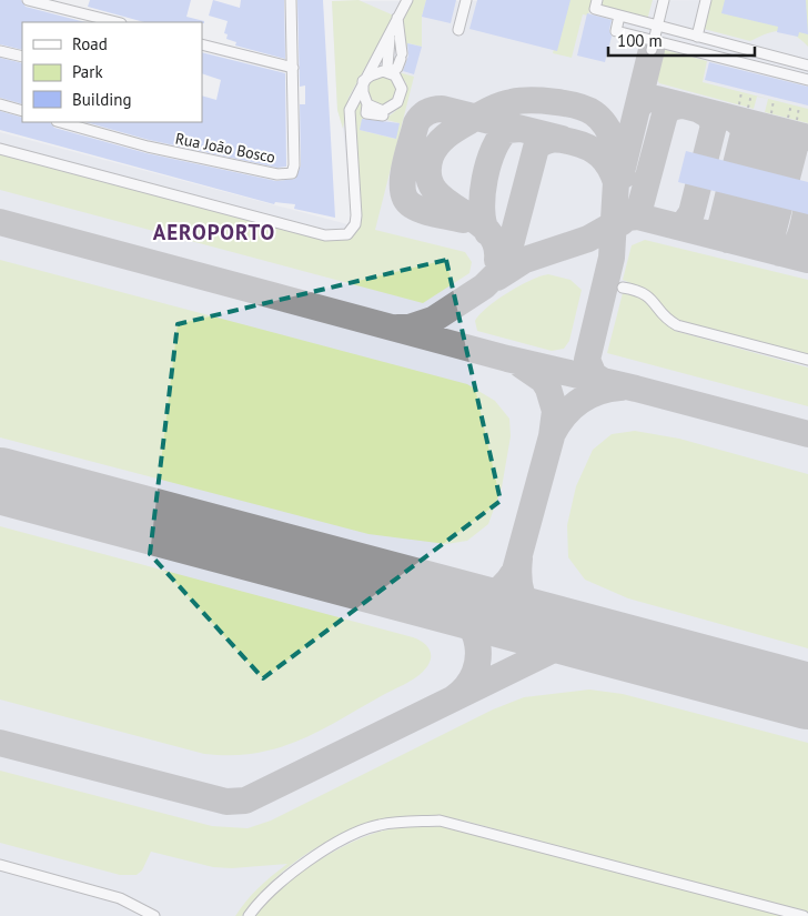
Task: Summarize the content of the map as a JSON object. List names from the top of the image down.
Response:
{
  "streets": {
    "street": ["Rua João Bosco"]
  },
  "districts": ["AEROPORTO"],
  "legend": ["Road", "Park", "Building"],
  "scale_bar": "100 m"
}
